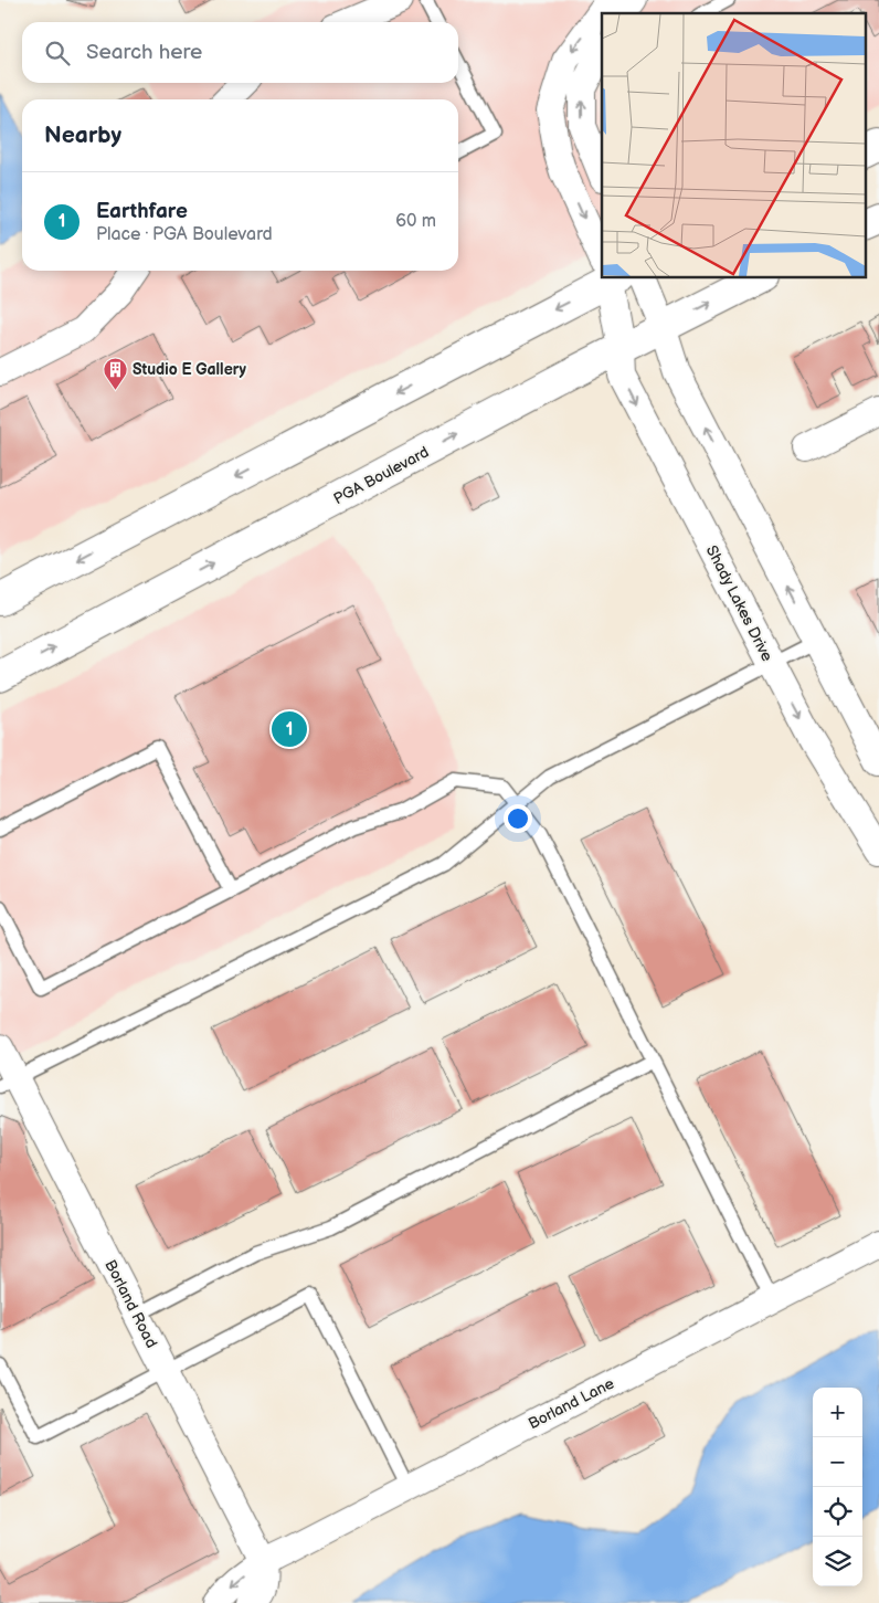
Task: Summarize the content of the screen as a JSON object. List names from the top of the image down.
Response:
{
  "streets": {
    "main road": ["PGA Boulevard"],
    "street": ["Shady Lakes Drive", "Borland Road", "Borland Lane"]
  },
  "crossings": [
    ["PGA Boulevard", "Shady Lakes Drive"],
    ["Borland Road", "Borland Lane"]
  ],
  "places": {
    "building": ["Studio E Gallery"]
  },
  "page": {
    "search": "Search here",
    "heading": "Nearby",
    "list": [
      {
        "mark": "1",
        "name": "Earthfare",
        "note": "Place · PGA Boulevard",
        "value": "60 m"
      }
    ],
    "pins": "1",
    "map_buttons": ["+", "−"]
  }
}
